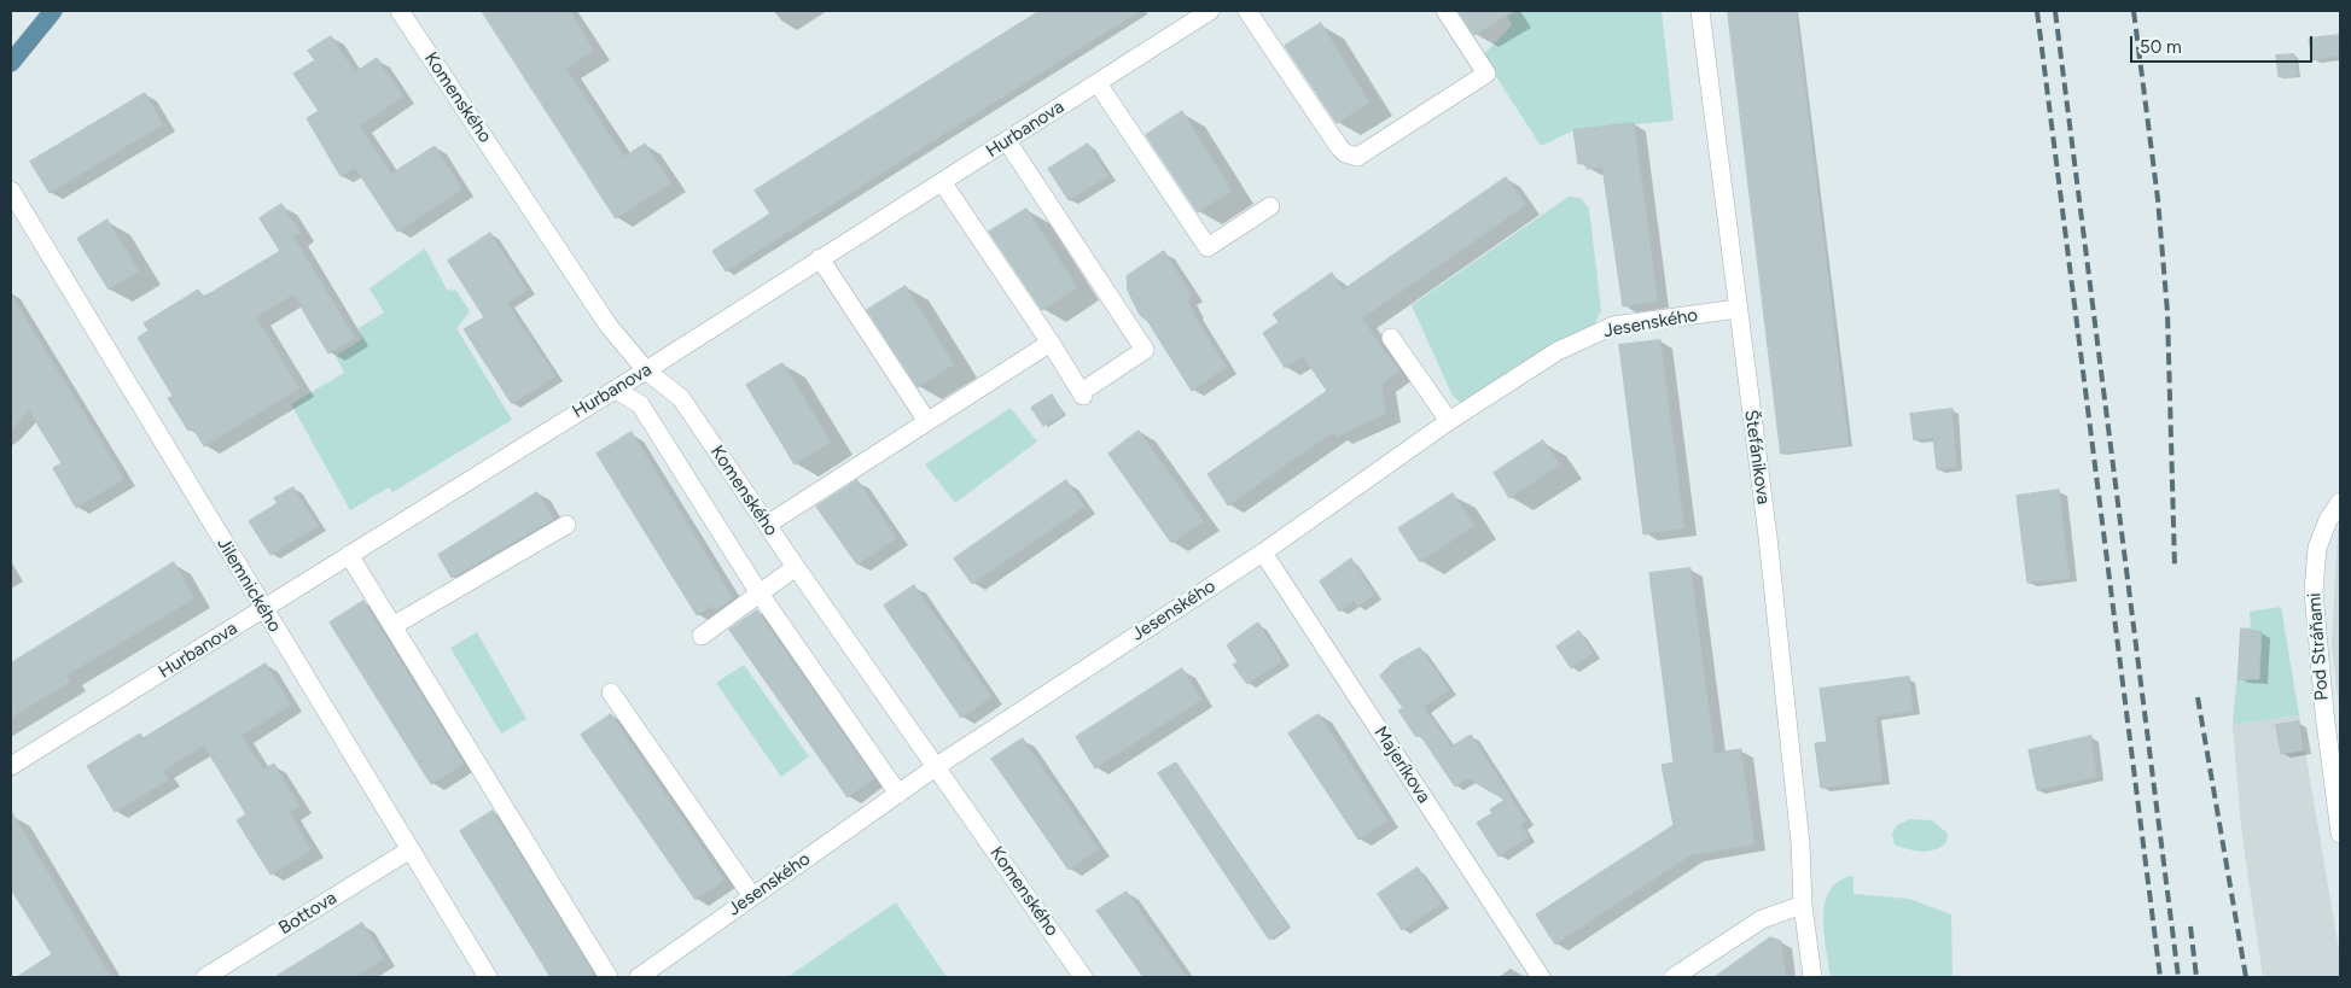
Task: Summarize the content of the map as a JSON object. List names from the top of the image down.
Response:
{
  "streets": {
    "street": [
      "Komenského",
      "Hurbanova",
      "Jesenského",
      "Štefánikova",
      "Jilemnického",
      "Pod Stráňami",
      "Majeríkova",
      "Bottova"
    ]
  },
  "crossings": [
    ["Komenského", "Hurbanova"],
    ["Komenského", "Jesenského"],
    ["Hurbanova", "Jilemnického"],
    ["Jesenského", "Štefánikova"],
    ["Jesenského", "Majeríkova"],
    ["Jilemnického", "Bottova"]
  ],
  "scale_bar": "50 m"
}
